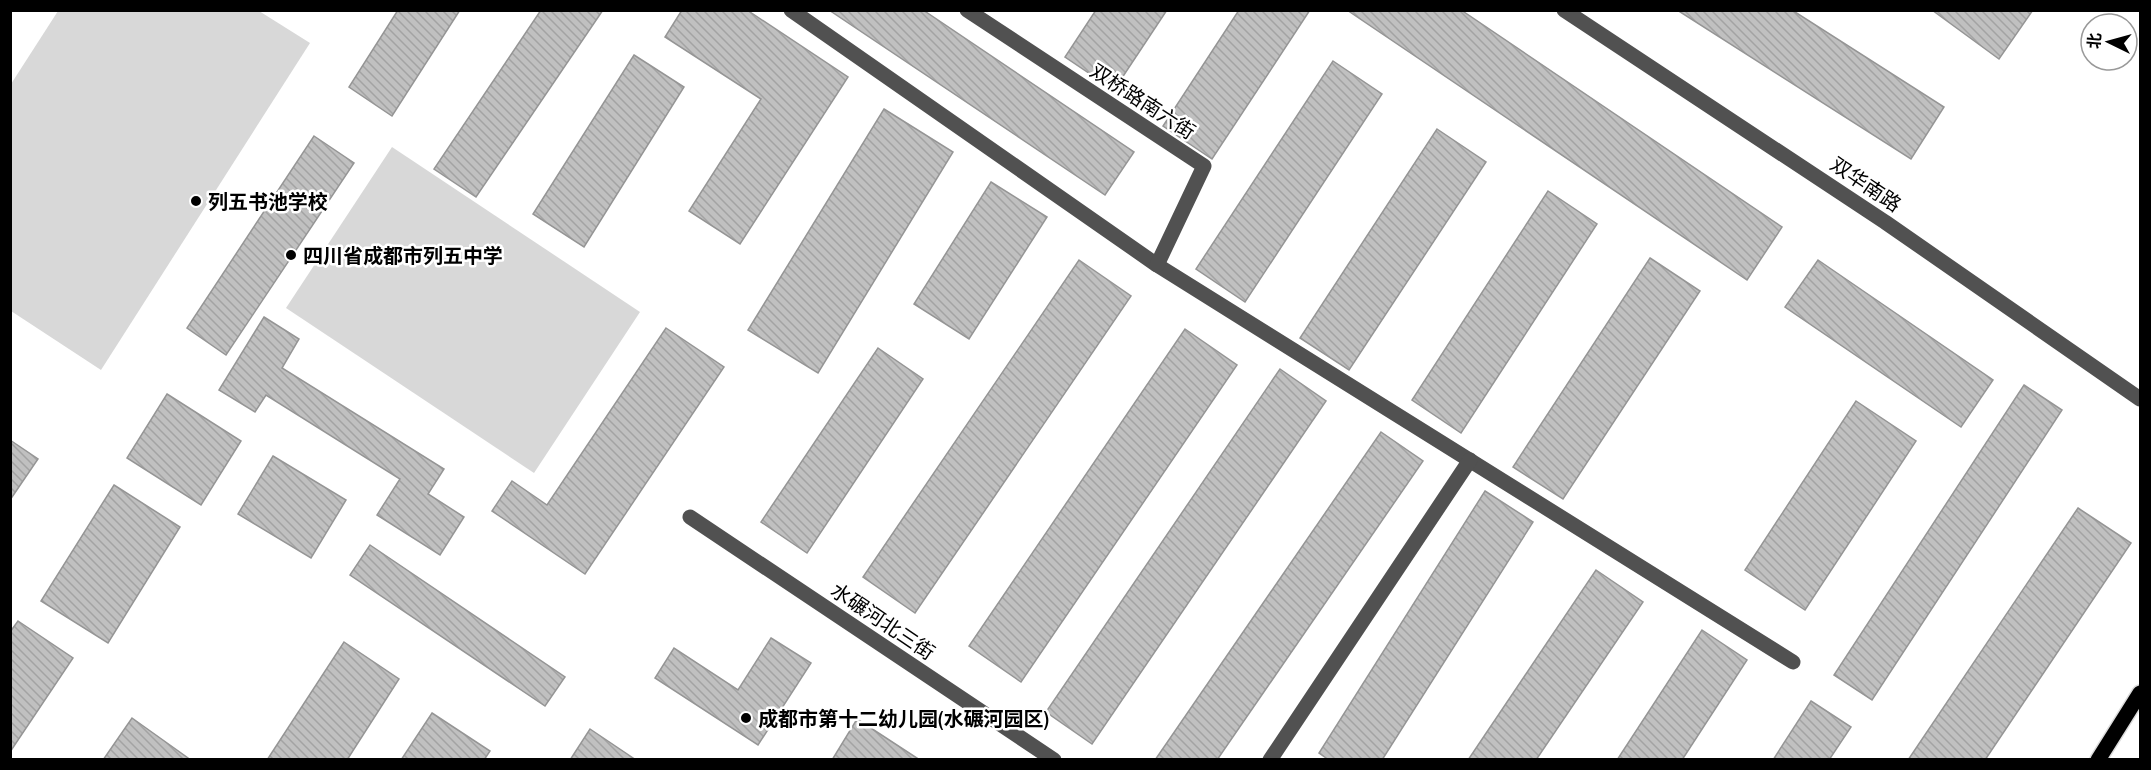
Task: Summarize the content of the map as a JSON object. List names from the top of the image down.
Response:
{
  "streets": {
    "street": ["双桥路南六街", "双华南路", "水碾河北三街"]
  },
  "places": ["列五书池学校", "四川省成都市列五中学", "成都市第十二幼儿园(水碾河园区)"],
  "north": "left"
}
